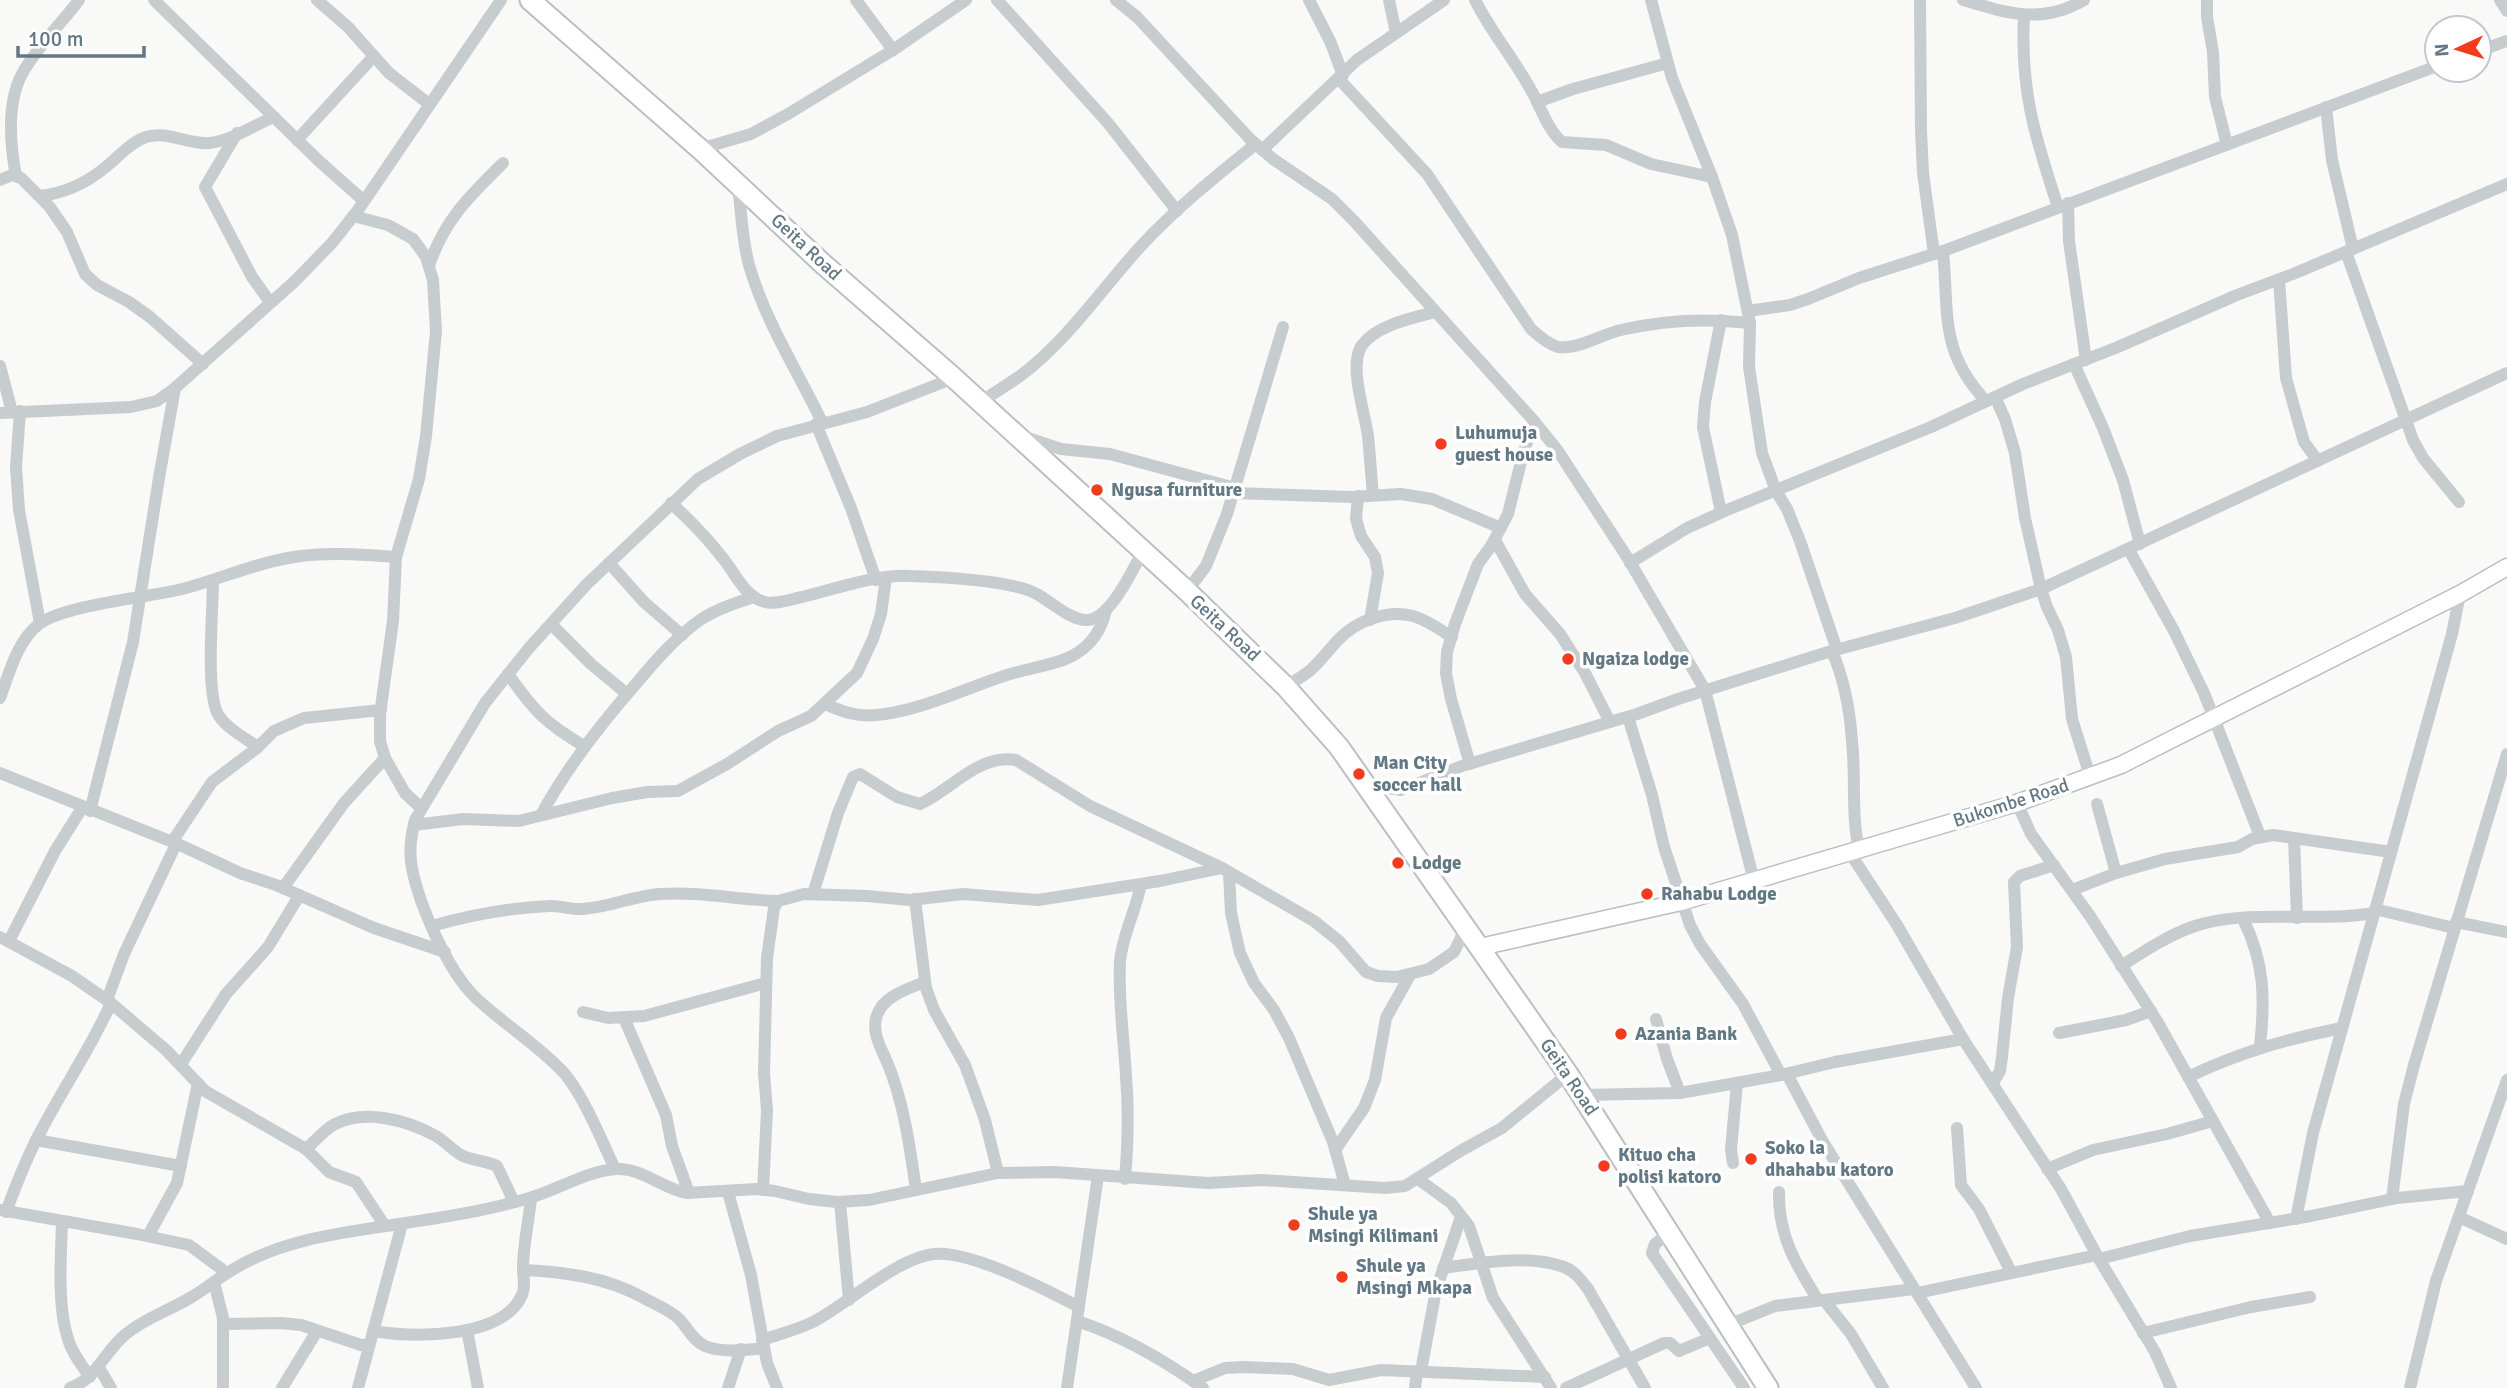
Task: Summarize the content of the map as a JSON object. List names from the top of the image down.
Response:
{
  "streets": {
    "highway": ["Geita Road"],
    "main road": ["Bukombe Road"]
  },
  "crossings": [
    ["Geita Road", "Bukombe Road"]
  ],
  "places": [
    "Luhumuja guest house",
    "Ngusa furniture",
    "Ngaiza lodge",
    "Man City soccer hall",
    "Lodge",
    "Rahabu Lodge",
    "Azania Bank",
    "Soko la dhahabu katoro",
    "Kituo cha polisi katoro",
    "Shule ya Msingi Kilimani",
    "Shule ya Msingi Mkapa"
  ],
  "scale_bar": "100 m",
  "north": "left"
}
